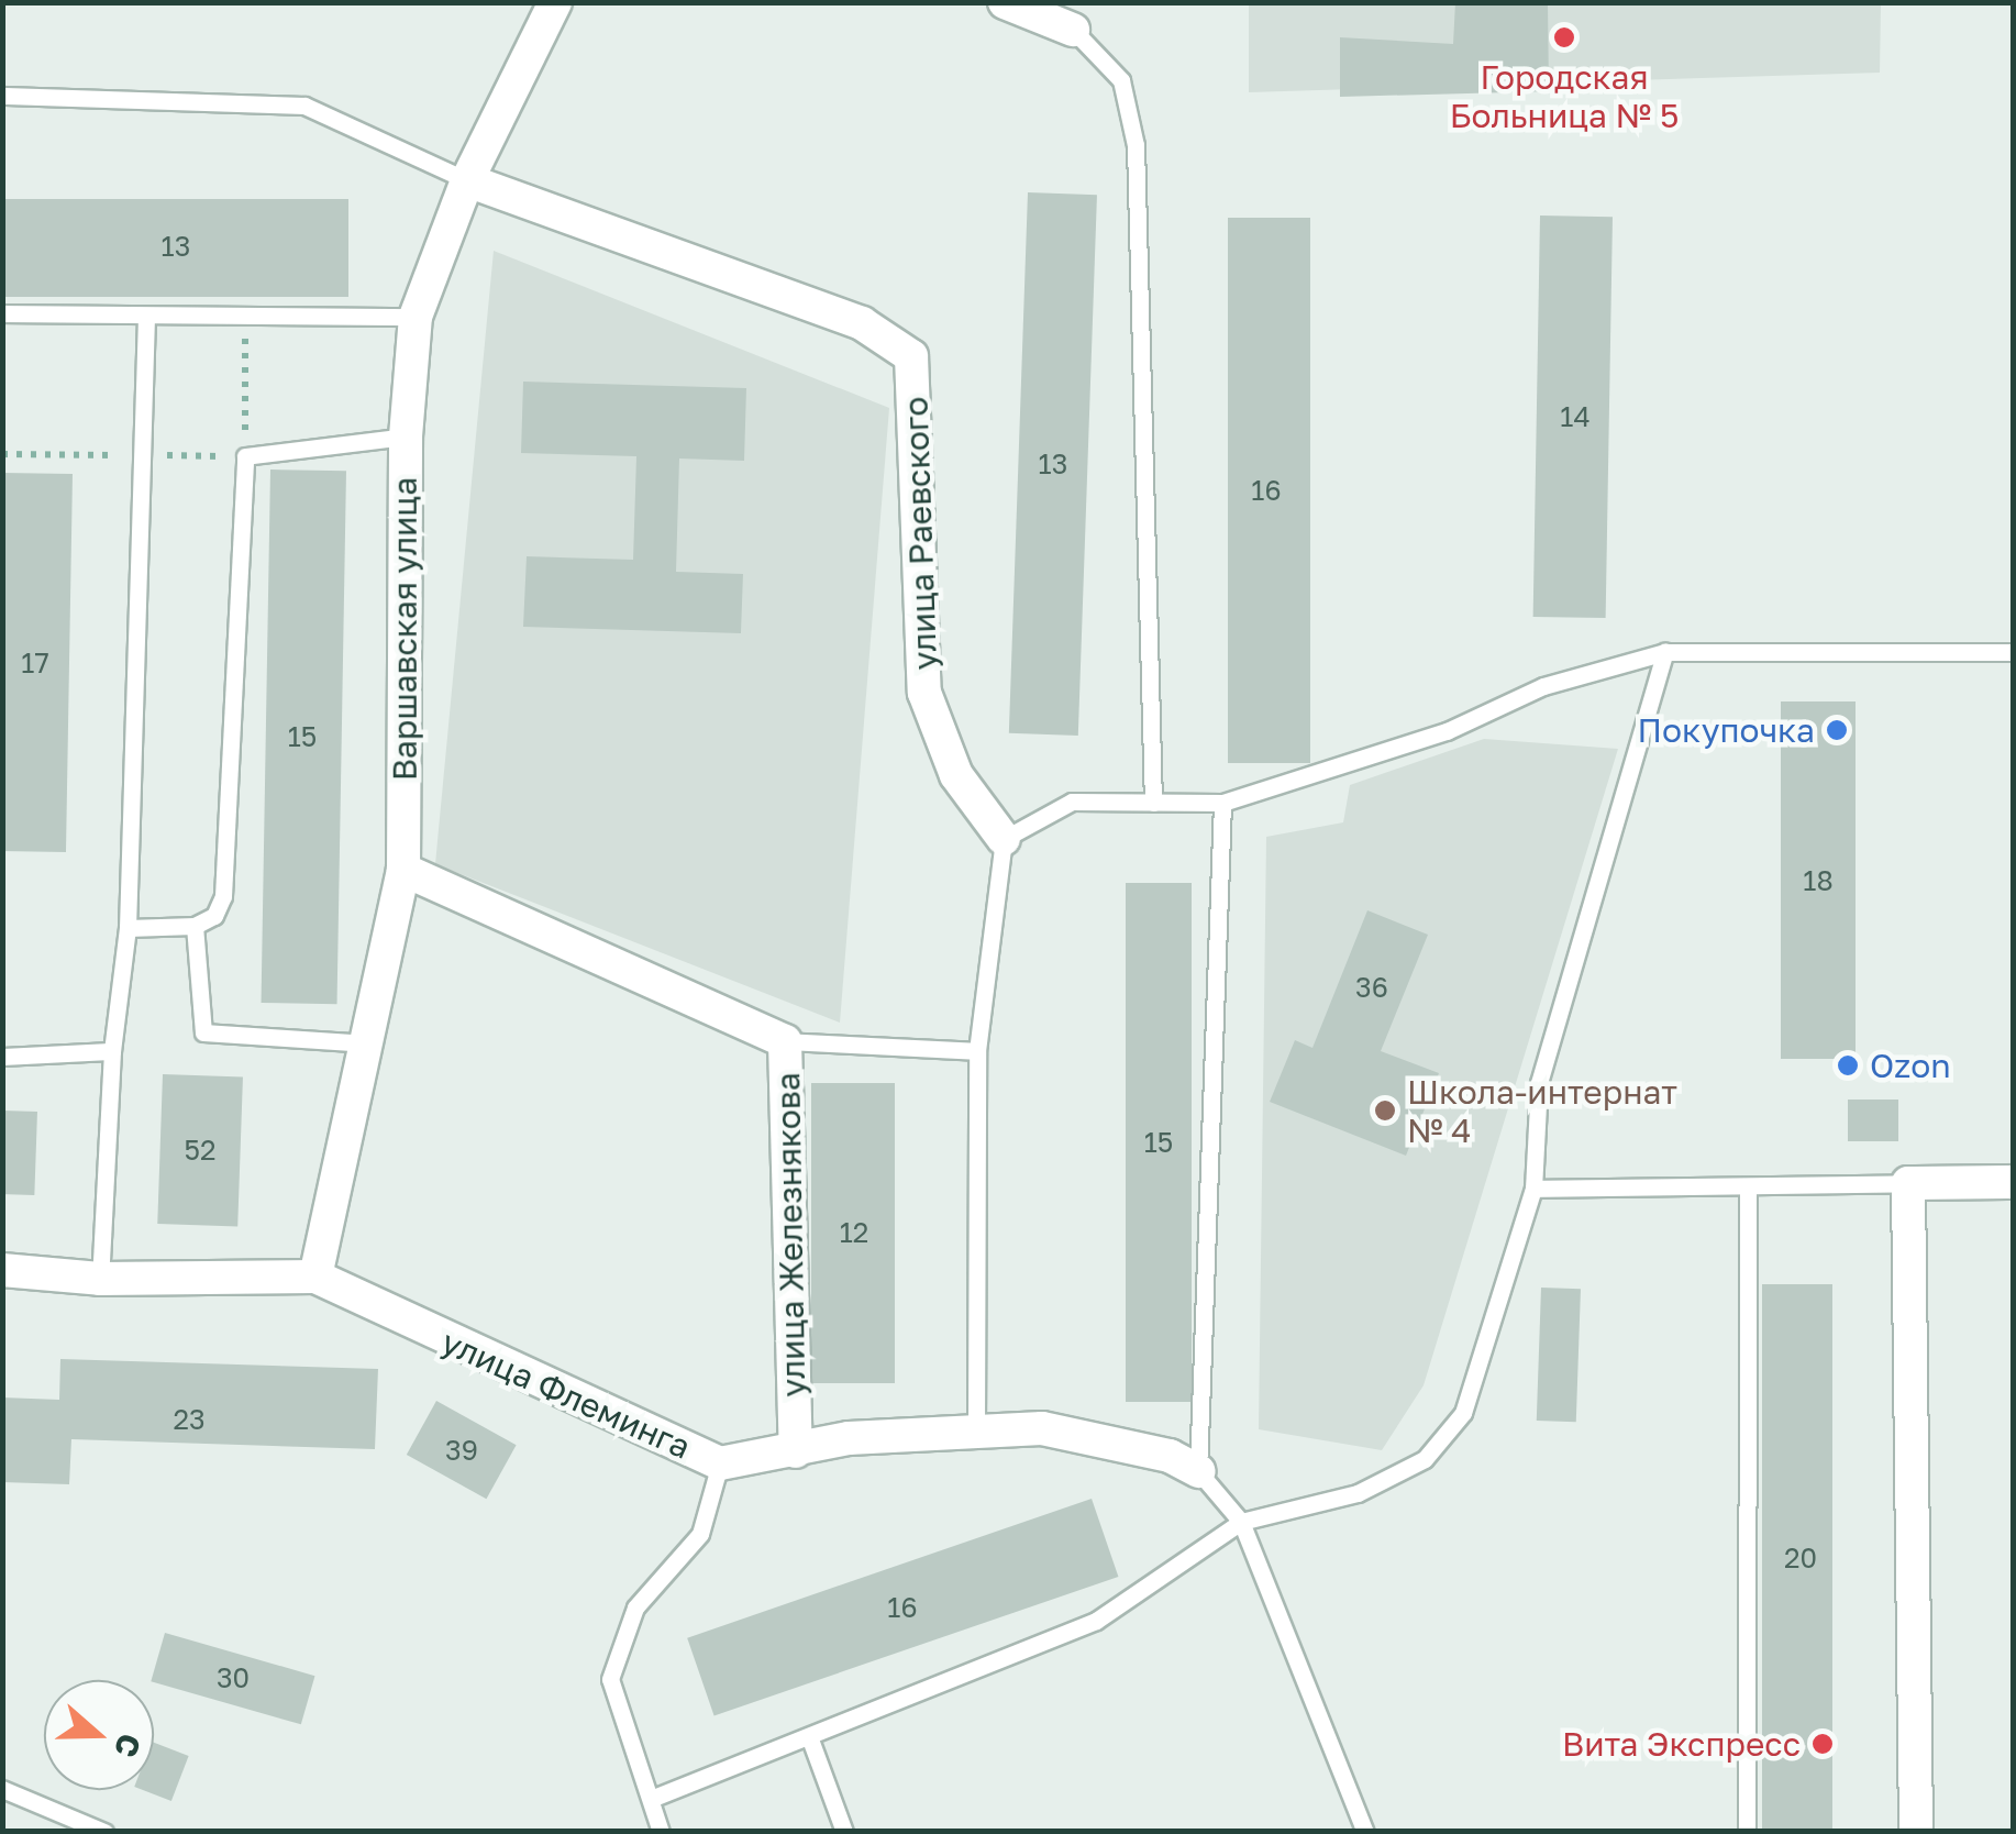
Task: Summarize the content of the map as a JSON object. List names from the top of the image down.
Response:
{
  "streets": {
    "street": [
      "улица Раевского",
      "Варшавская улица",
      "улица Железнякова",
      "улица Флеминга"
    ]
  },
  "crossings": [
    ["улица Раевского", "Варшавская улица"],
    ["Варшавская улица", "улица Железнякова"],
    ["Варшавская улица", "улица Флеминга"],
    ["улица Железнякова", "улица Флеминга"]
  ],
  "places": [
    "Городская Больница № 5",
    "Покупочка",
    "Ozon",
    "Школа-интернат № 4",
    "Вита Экспресс"
  ],
  "house_numbers": [
    "13",
    "14",
    "13",
    "16",
    "17",
    "15",
    "18",
    "36",
    "15",
    "52",
    "12",
    "23",
    "39",
    "20",
    "16",
    "30"
  ],
  "north": "right"
}
